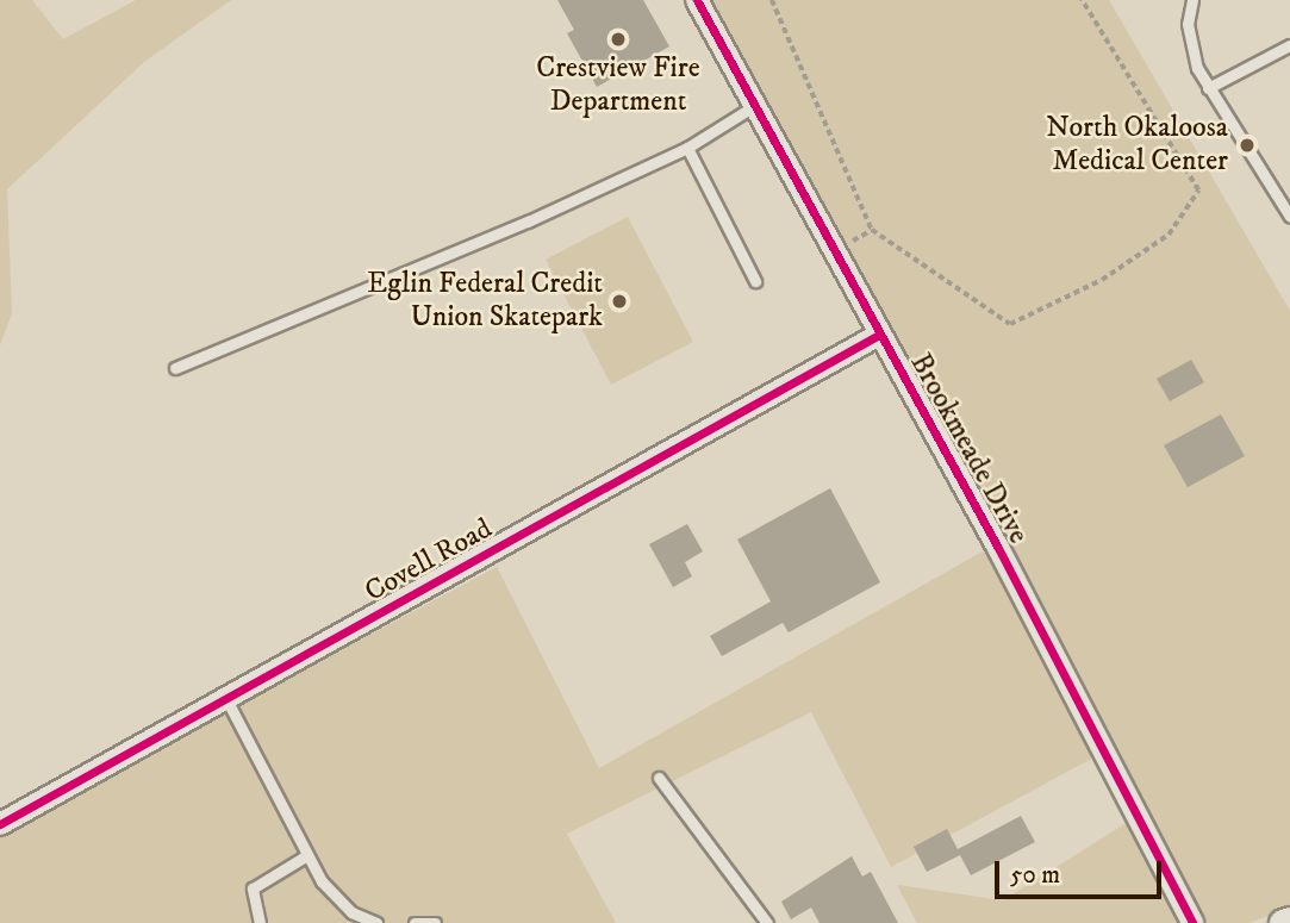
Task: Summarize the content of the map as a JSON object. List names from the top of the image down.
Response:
{
  "streets": {
    "street": ["Brookmeade Drive", "Covell Road"]
  },
  "crossings": [
    ["Brookmeade Drive", "Covell Road"]
  ],
  "places": ["Crestview Fire Department", "North Okaloosa Medical Center", "Eglin Federal Credit Union Skatepark"],
  "scale_bar": "50 m"
}
